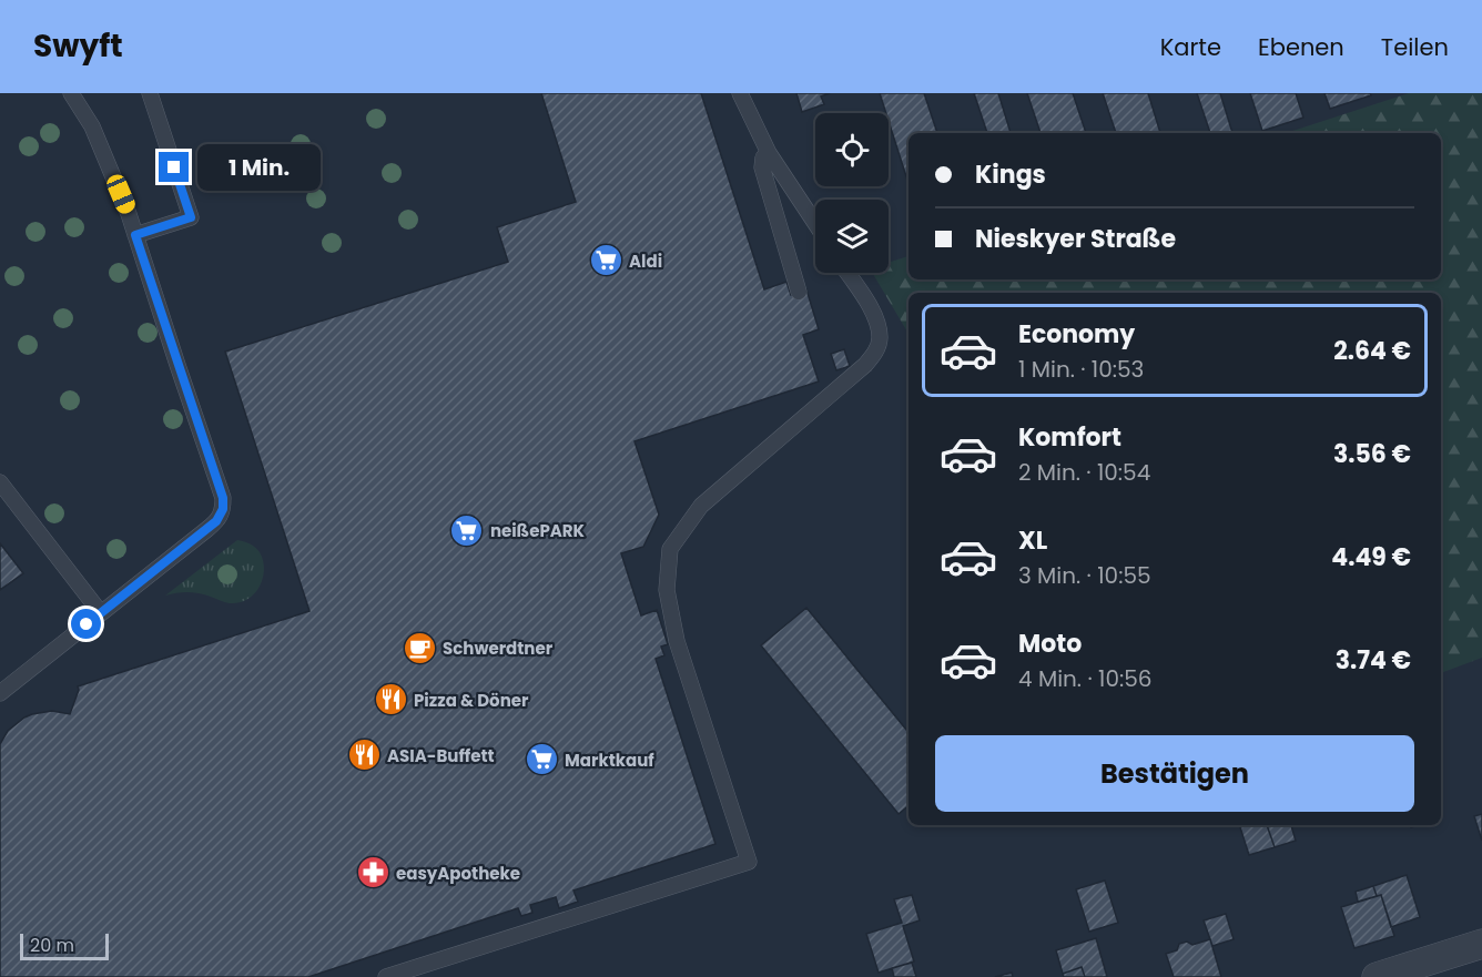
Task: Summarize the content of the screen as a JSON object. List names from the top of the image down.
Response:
{
  "places": {
    "supermarket": ["Aldi", "neißePARK", "Marktkauf"],
    "cafe": ["Schwerdtner"],
    "restaurant": ["Pizza & Döner", "ASIA-Buffett"],
    "pharmacy": ["easyApotheke"]
  },
  "scale_bar": "20 m",
  "page": {
    "header": "Swyft",
    "nav": ["Karte", "Ebenen", "Teilen"],
    "banner": ["Kings", "Nieskyer Straße"],
    "bubble": "1 Min.",
    "list": [
      {
        "name": "Economy",
        "note": "1 Min. · 10:53",
        "value": "2.64 €"
      },
      {
        "name": "Komfort",
        "note": "2 Min. · 10:54",
        "value": "3.56 €"
      },
      {
        "name": "XL",
        "note": "3 Min. · 10:55",
        "value": "4.49 €"
      },
      {
        "name": "Moto",
        "note": "4 Min. · 10:56",
        "value": "3.74 €"
      }
    ],
    "buttons": "Bestätigen",
    "scale": "20 m"
  }
}
